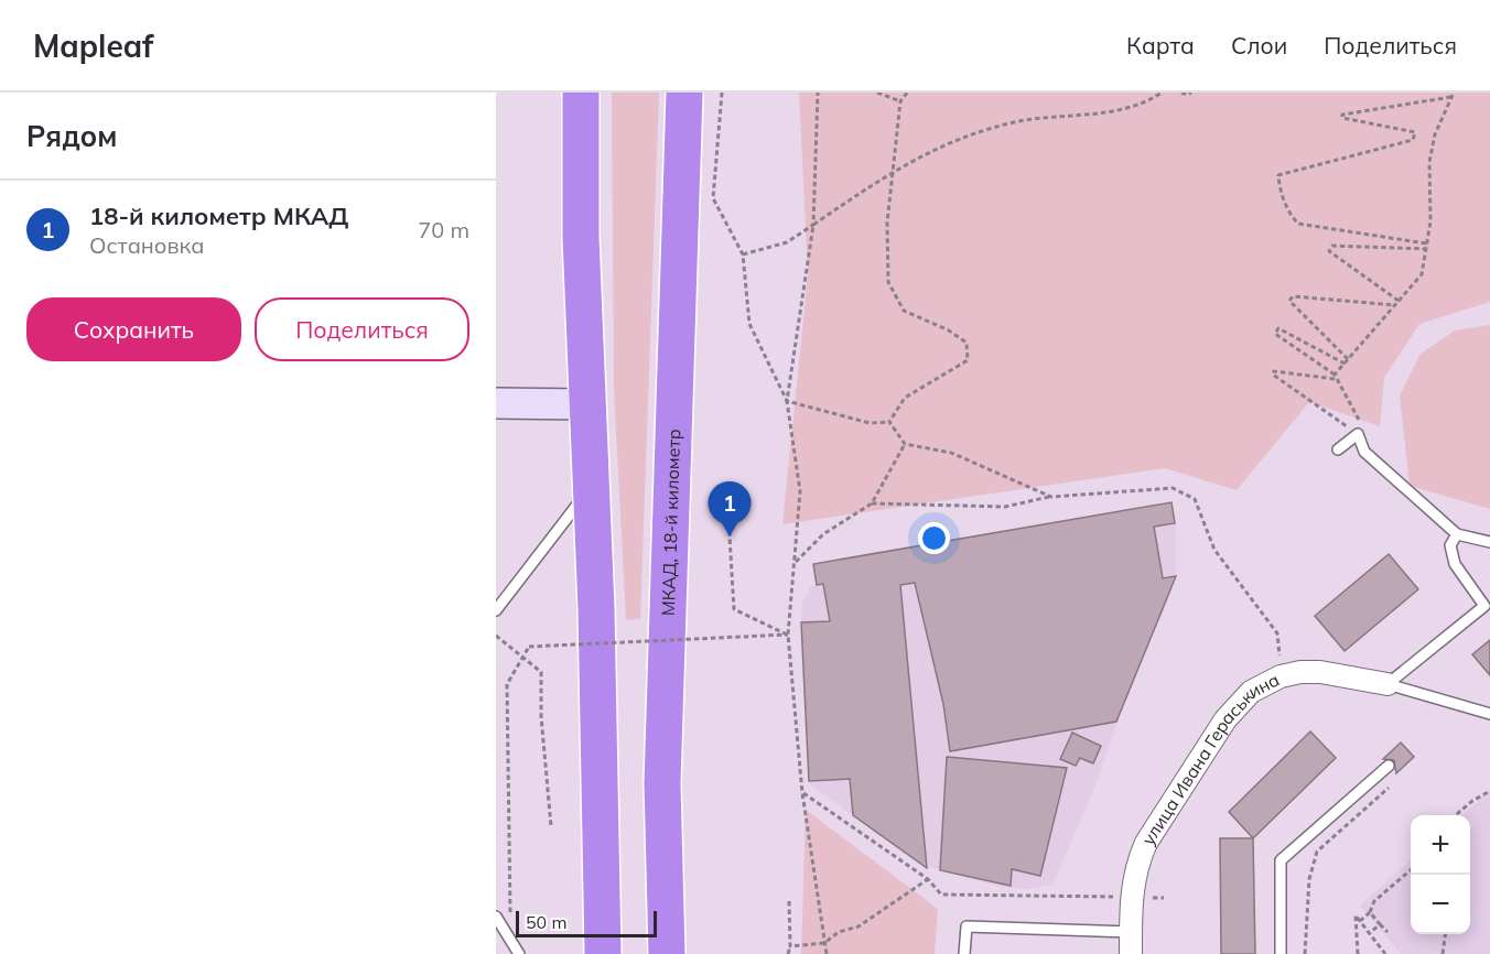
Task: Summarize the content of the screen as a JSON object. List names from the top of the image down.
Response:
{
  "streets": {
    "highway": ["МКАД, 18-й километр"],
    "street": ["улица Ивана Гераськина"]
  },
  "scale_bar": "50 m",
  "page": {
    "header": "Mapleaf",
    "nav": ["Карта", "Слои", "Поделиться"],
    "heading": "Рядом",
    "list": [
      {
        "mark": "1",
        "name": "18-й километр МКАД",
        "note": "Остановка",
        "value": "70 m"
      }
    ],
    "buttons": ["Сохранить", "Поделиться"],
    "pins": "1",
    "map_buttons": ["+", "−"],
    "scale": "50 m"
  }
}
